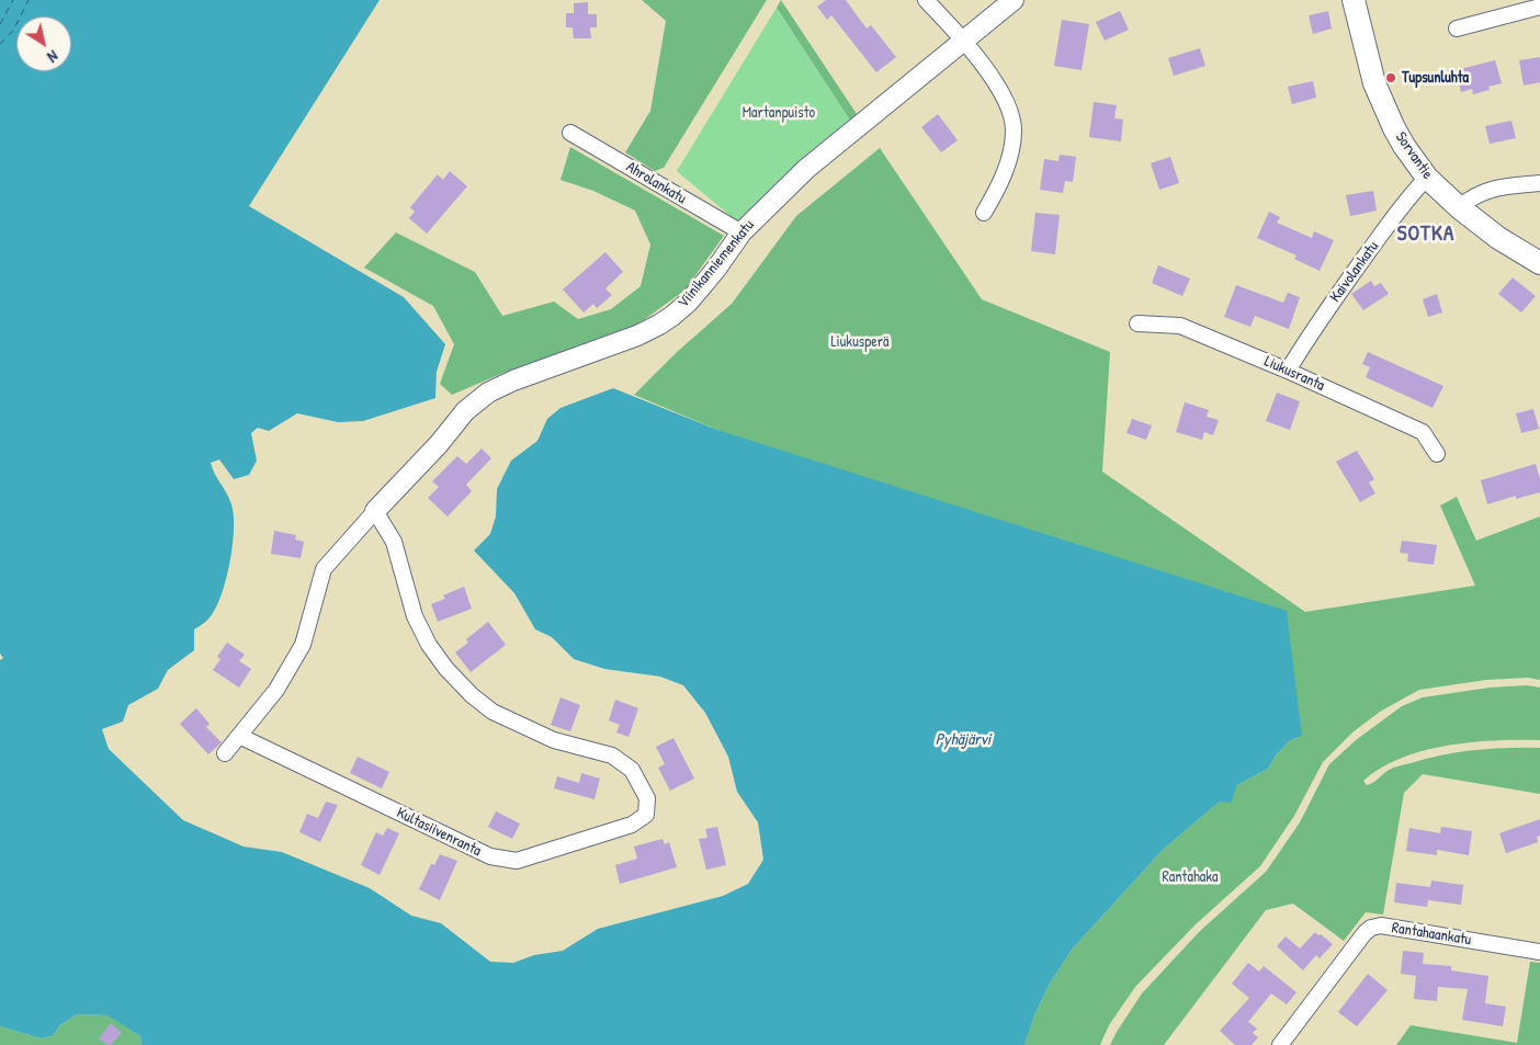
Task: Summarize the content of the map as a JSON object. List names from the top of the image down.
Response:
{
  "streets": {
    "main road": ["Sorvantie"],
    "street": [
      "Ahrolankatu",
      "Viinikanniemenkatu",
      "Kaivolankatu",
      "Liukusranta",
      "Kultasiivenranta",
      "Rantahaankatu"
    ]
  },
  "crossings": [
    ["Sorvantie", "Kaivolankatu"],
    ["Ahrolankatu", "Viinikanniemenkatu"],
    ["Viinikanniemenkatu", "Kultasiivenranta"],
    ["Kaivolankatu", "Liukusranta"]
  ],
  "districts": ["SOTKA"],
  "water": ["Pyhäjärvi"],
  "parks": ["Martanpuisto", "Liukusperä", "Rantahaka"],
  "places": ["Tupsunluhta"],
  "north": "bottom right"
}
